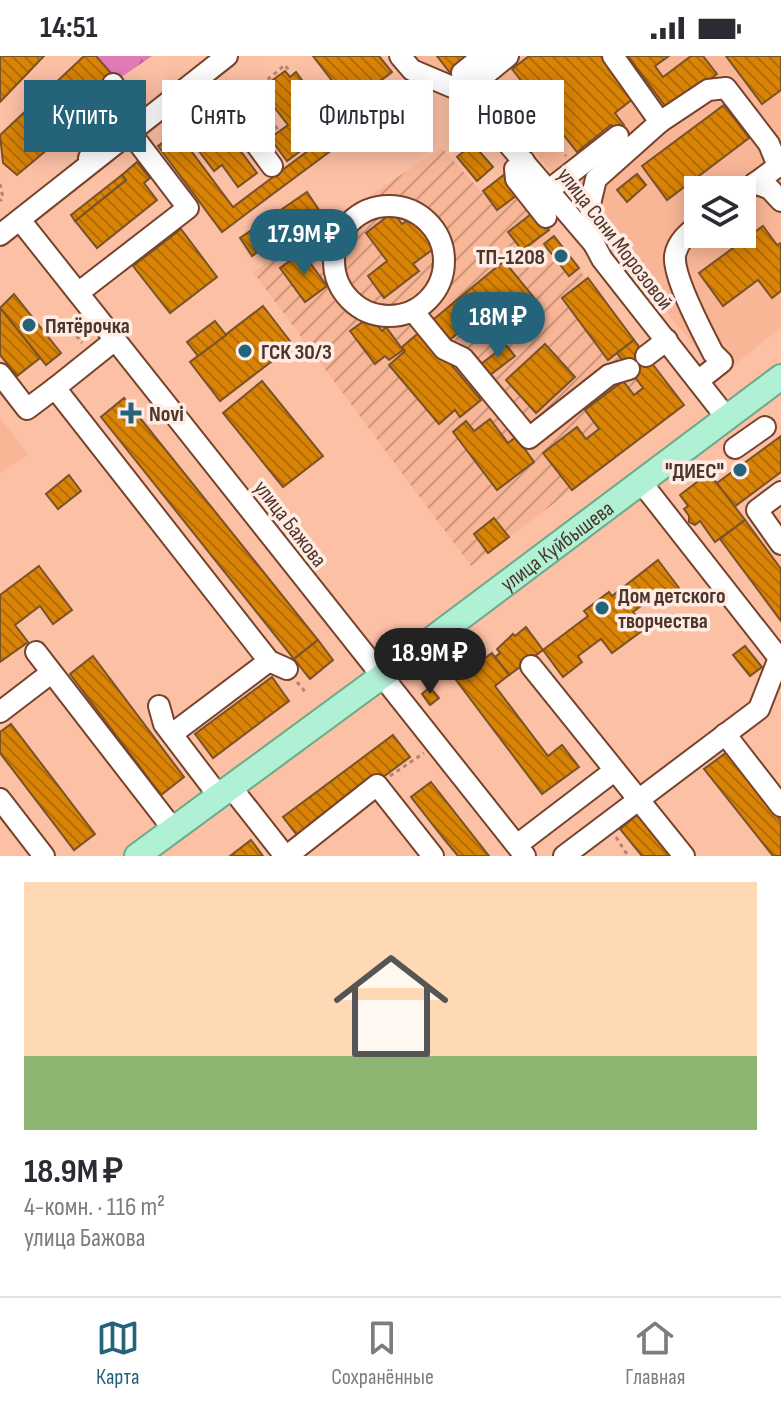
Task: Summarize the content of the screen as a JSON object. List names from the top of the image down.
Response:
{
  "streets": {
    "main road": ["улица Куйбышева"],
    "street": ["улица Сони Морозовой", "улица Бажова"]
  },
  "crossings": [
    ["улица Сони Морозовой", "улица Куйбышева"],
    ["улица Бажова", "улица Куйбышева"]
  ],
  "places": {
    "other": [
      "ТП-1208",
      "Пятёрочка",
      "ГСК 30/3",
      "\"ДИЕС\"",
      "Дом детского творчества"
    ],
    "health": ["Novi"]
  },
  "page": {
    "status": "14:51",
    "chip": [
      "Купить",
      "Снять",
      "Фильтры",
      "Новое"
    ],
    "price": ["17.9M ₽", "18M ₽", "18.9M ₽"],
    "list": [
      {
        "name": "18.9M ₽",
        "note": "4-комн. · 116 m² · улица Бажова"
      }
    ],
    "tabs": ["Карта", "Сохранённые", "Главная"]
  }
}
